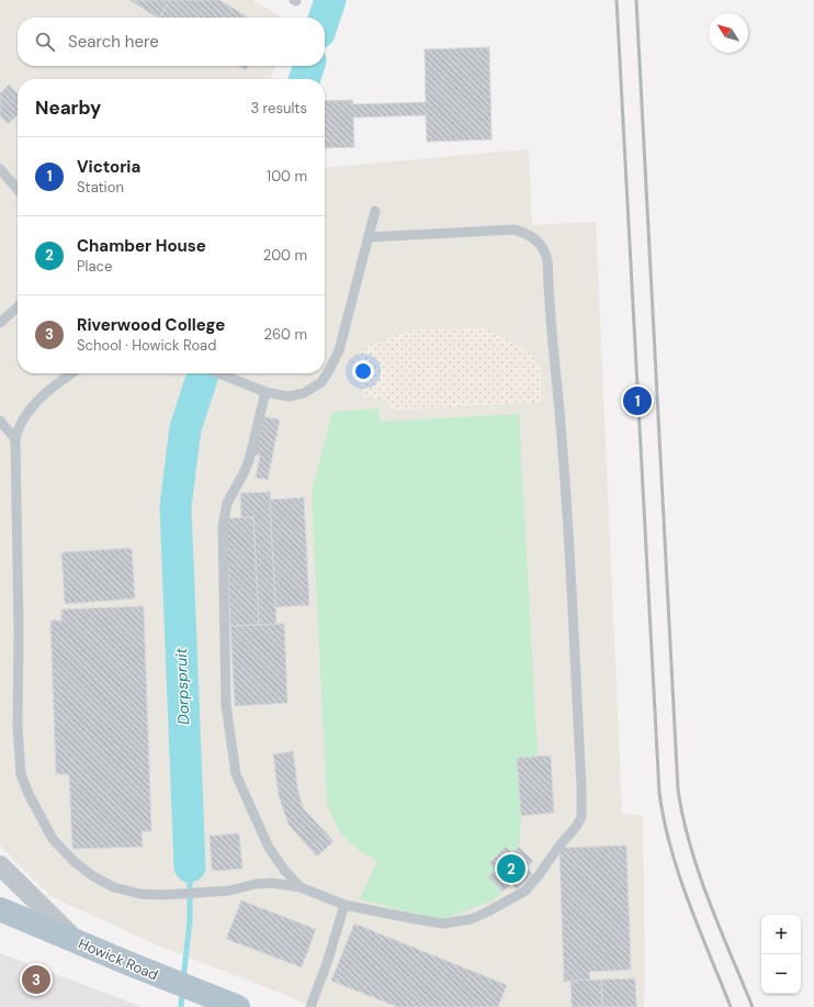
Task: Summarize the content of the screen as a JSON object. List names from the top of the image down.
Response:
{
  "streets": {
    "main road": ["Howick Road"]
  },
  "water": ["Dorpspruit"],
  "north": "top left",
  "page": {
    "search": "Search here",
    "heading": ["Nearby", "3 results"],
    "list": [
      {
        "mark": "1",
        "name": "Victoria",
        "note": "Station",
        "value": "100 m"
      },
      {
        "mark": "2",
        "name": "Chamber House",
        "note": "Place",
        "value": "200 m"
      },
      {
        "mark": "3",
        "name": "Riverwood College",
        "note": "School · Howick Road",
        "value": "260 m"
      }
    ],
    "pins": ["1", "2", "3"],
    "map_buttons": ["+", "−"]
  }
}
